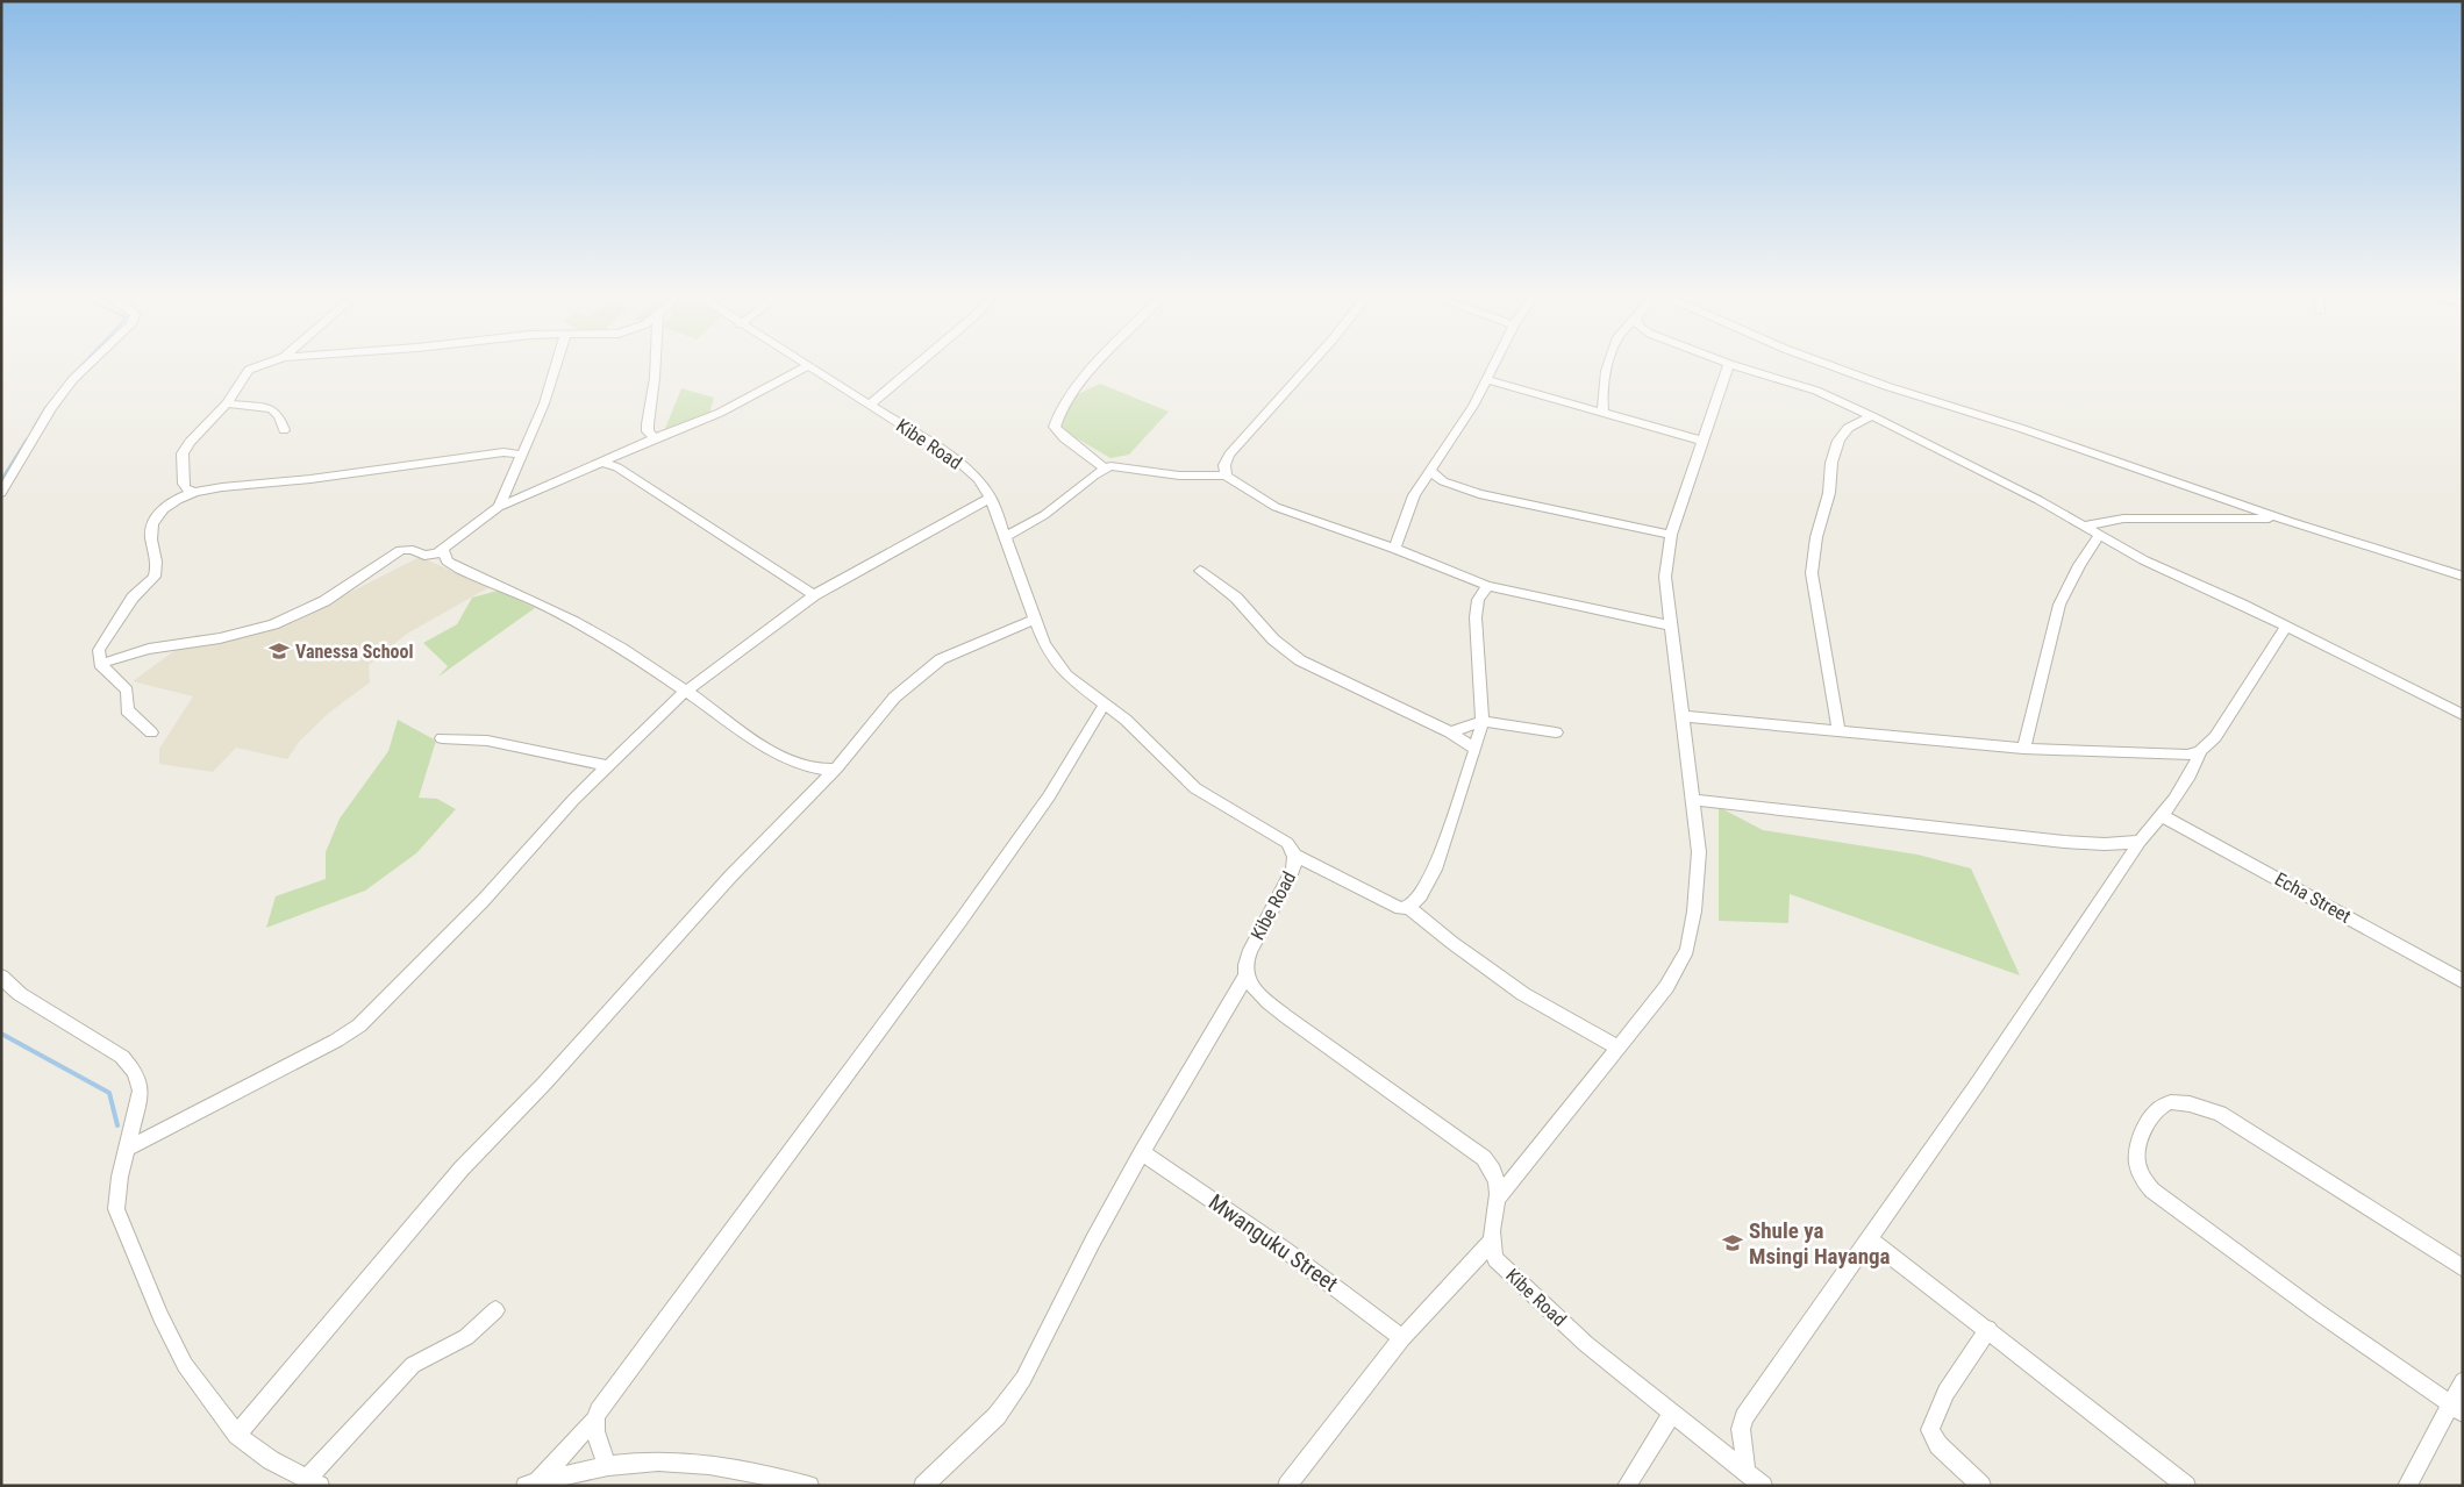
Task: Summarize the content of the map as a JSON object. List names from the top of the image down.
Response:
{
  "streets": {
    "street": ["Kibe Road", "Echa Street", "Mwanguku Street"]
  },
  "places": {
    "school or university": ["Vanessa School", "Shule ya Msingi Hayanga"]
  }
}
